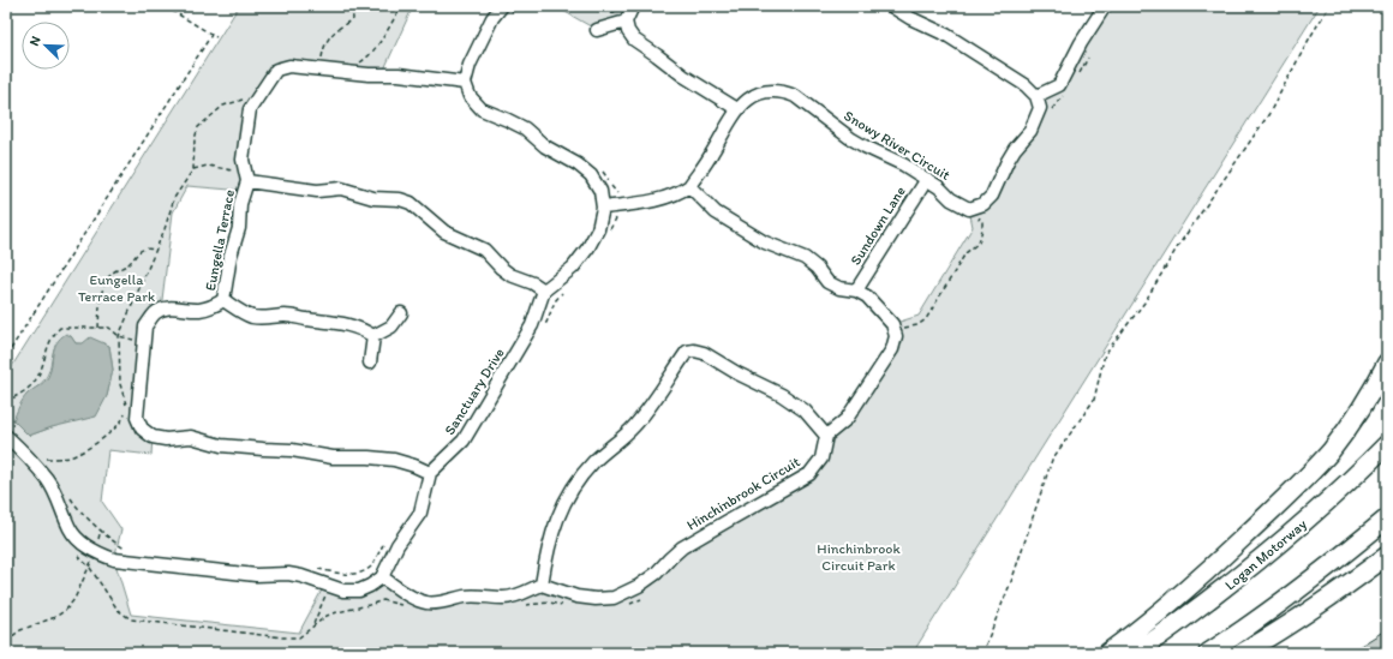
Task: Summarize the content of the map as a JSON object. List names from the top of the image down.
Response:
{
  "streets": {
    "highway": ["Logan Motorway"],
    "street": [
      "Snowy River Circuit",
      "Sundown Lane",
      "Eungella Terrace",
      "Sanctuary Drive",
      "Hinchinbrook Circuit"
    ]
  },
  "crossings": [
    ["Snowy River Circuit", "Sundown Lane"],
    ["Eungella Terrace", "Sanctuary Drive"]
  ],
  "parks": ["Eungella Terrace Park", "Hinchinbrook Circuit Park"],
  "north": "top left"
}
